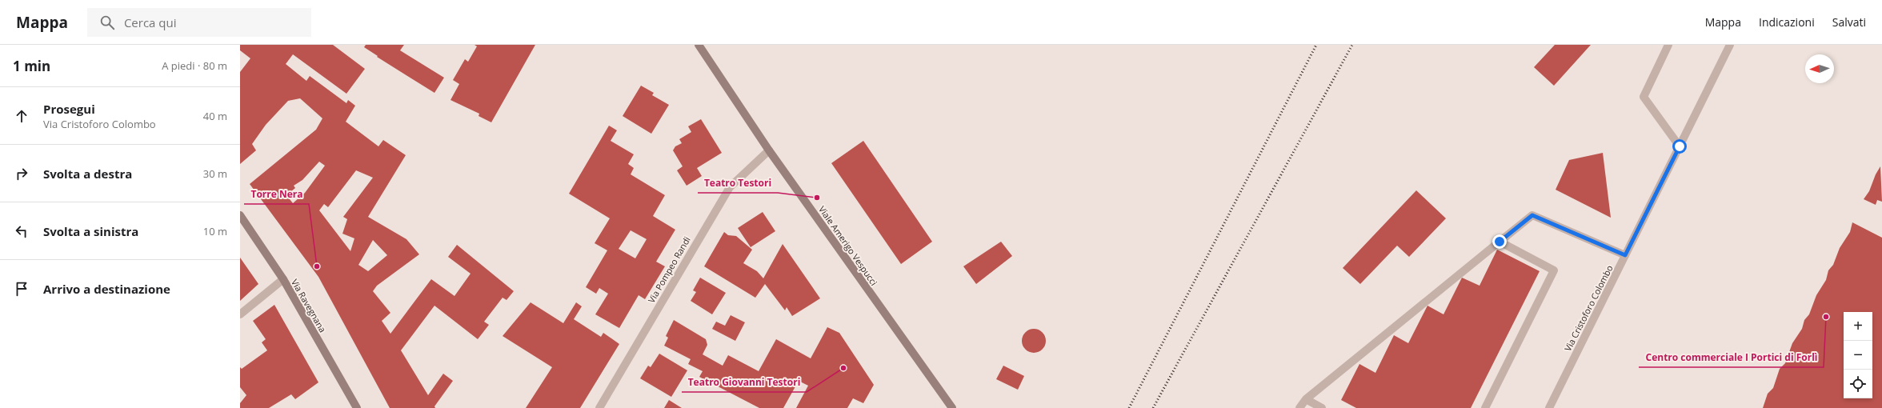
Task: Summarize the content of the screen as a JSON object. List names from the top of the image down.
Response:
{
  "streets": {
    "main road": ["Viale Amerigo Vespucci", "Via Ravegnana"],
    "street": ["Via Pompeo Randi", "Via Cristoforo Colombo"]
  },
  "crossings": [
    ["Viale Amerigo Vespucci", "Via Pompeo Randi"]
  ],
  "places": [
    "Teatro Testori",
    "Torre Nera",
    "Centro commerciale I Portici di Forlì",
    "Teatro Giovanni Testori"
  ],
  "north": "left",
  "page": {
    "header": "Mappa",
    "search": "Cerca qui",
    "nav": ["Mappa", "Indicazioni", "Salvati"],
    "heading": ["1 min", "A piedi · 80 m"],
    "list": [
      ["Prosegui", "Via Cristoforo Colombo", "40 m"],
      ["Svolta a destra", "30 m"],
      ["Svolta a sinistra", "10 m"],
      "Arrivo a destinazione"
    ],
    "map_buttons": ["+", "−"]
  }
}
